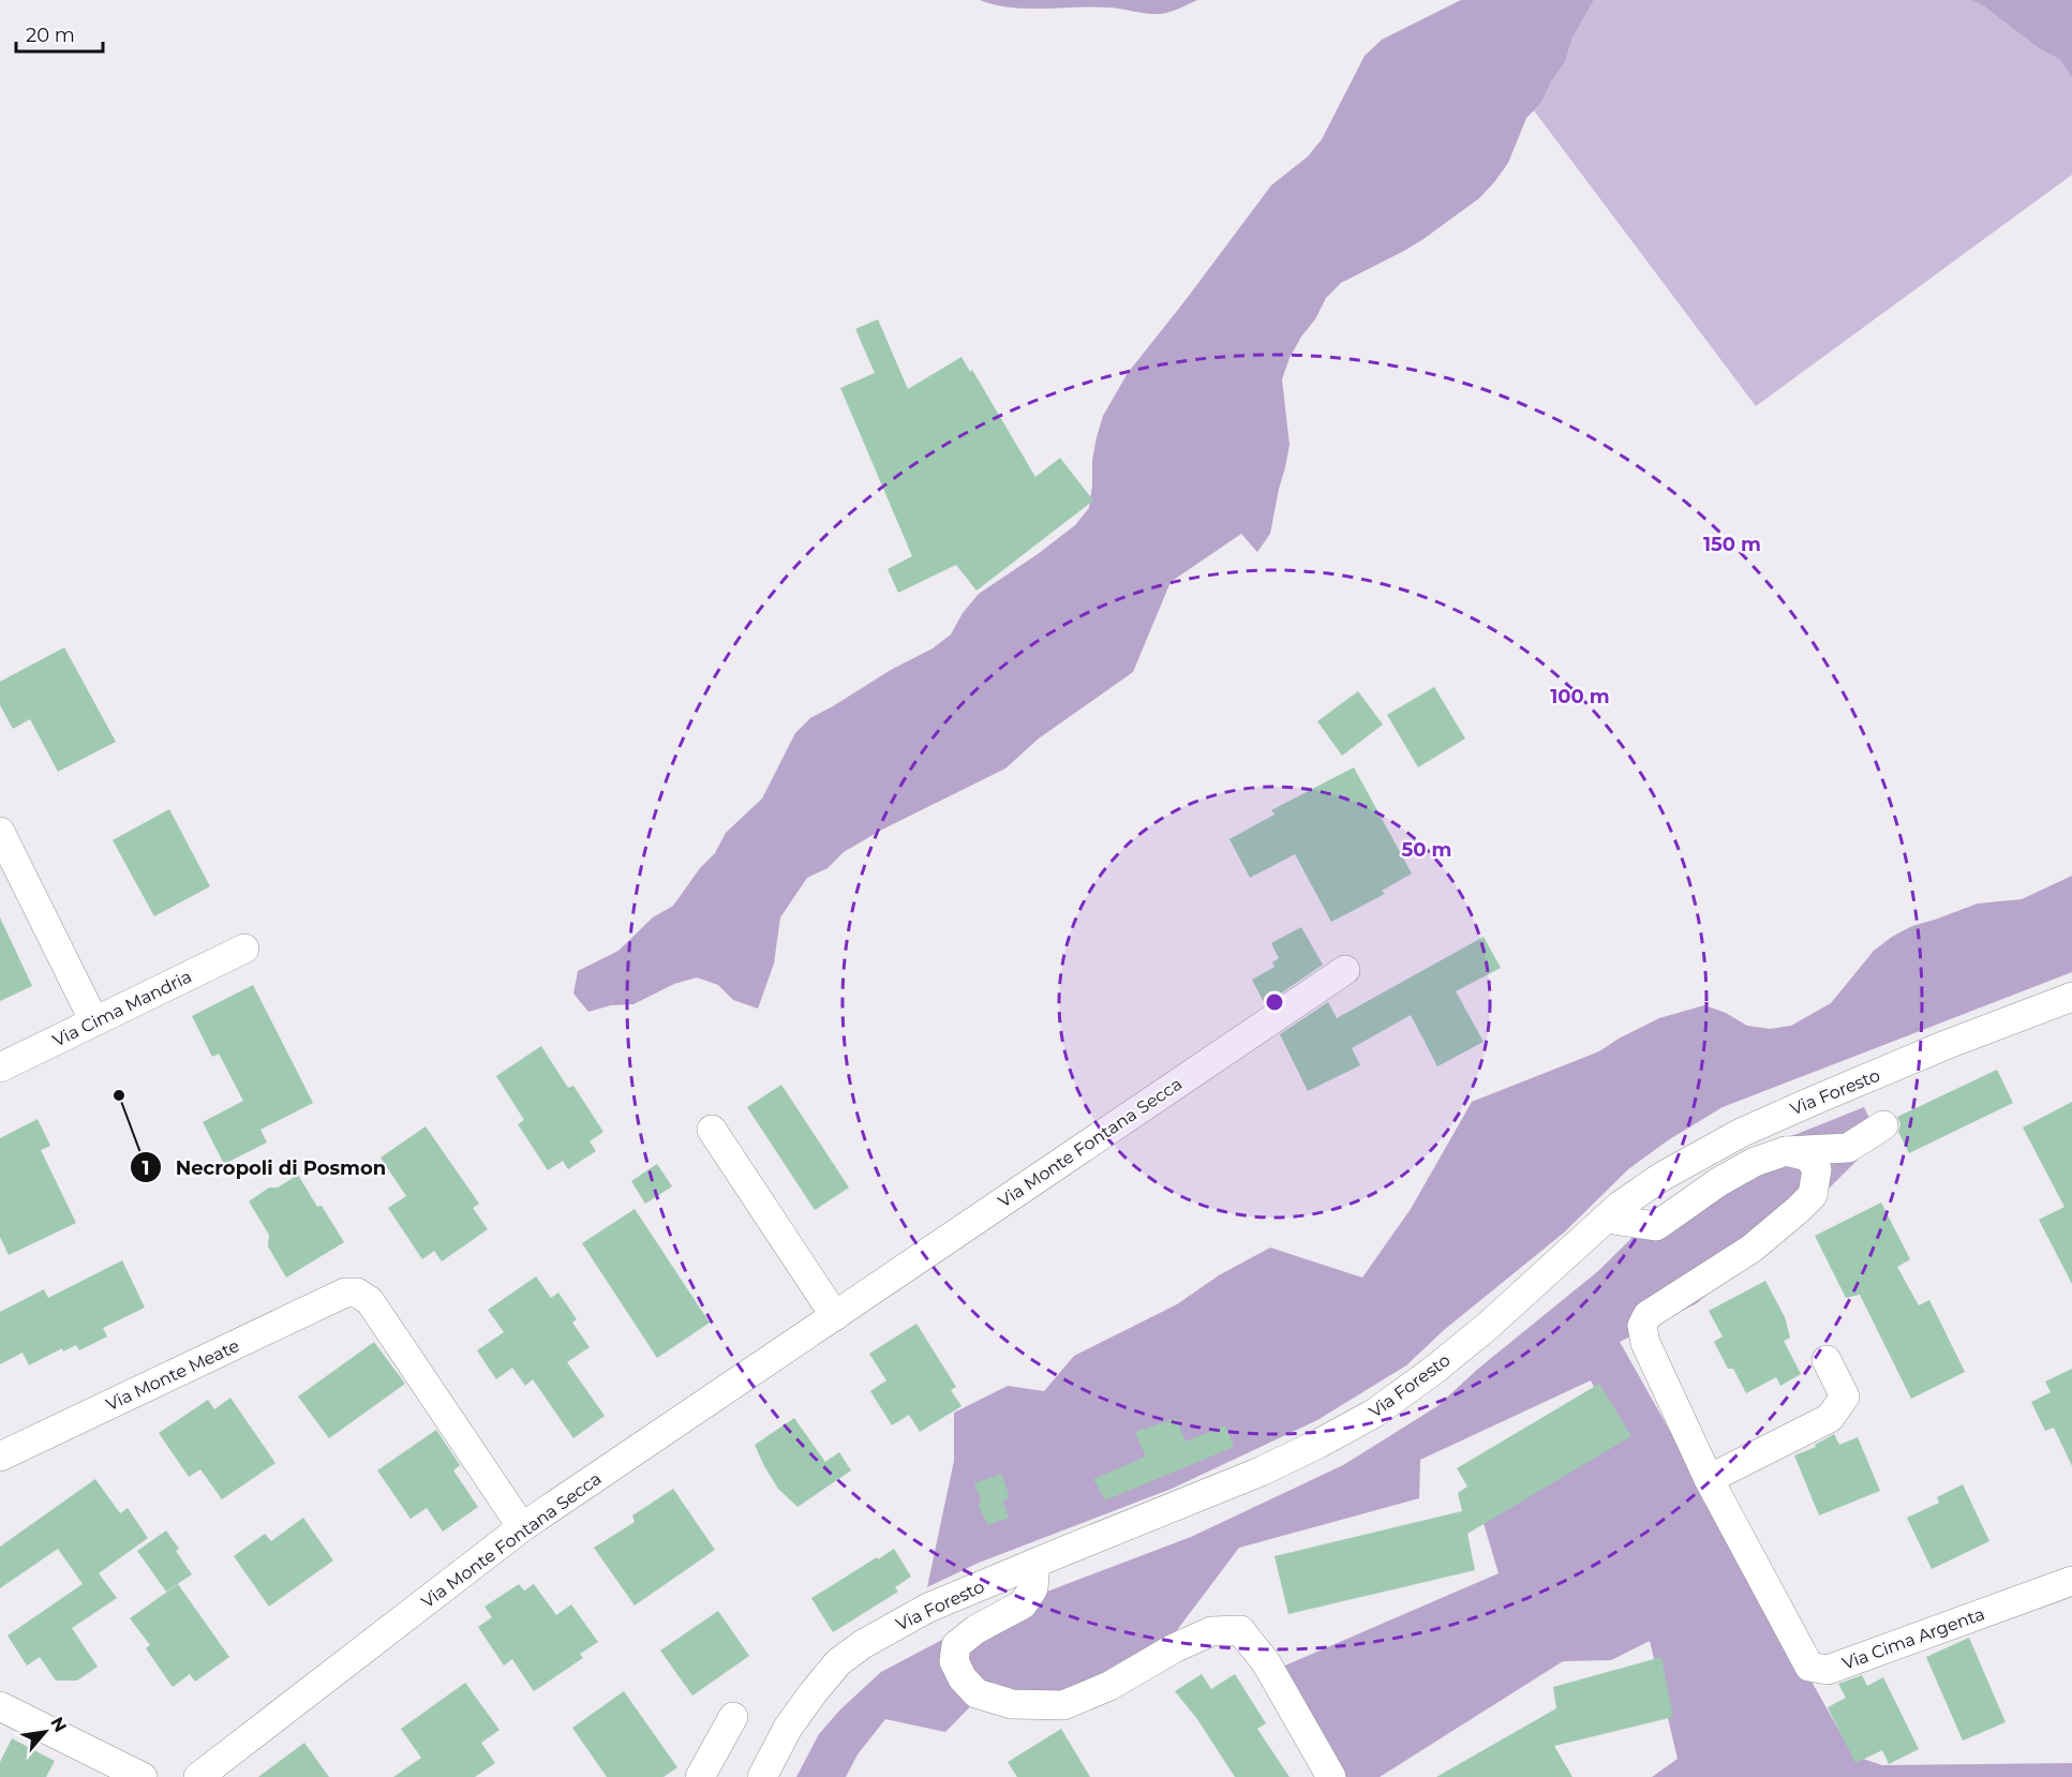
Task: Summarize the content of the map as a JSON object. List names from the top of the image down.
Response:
{
  "streets": {
    "street": [
      "Via Cima Mandria",
      "Via Foresto",
      "Via Monte Fontana Secca",
      "Via Monte Meate",
      "Via Cima Argenta"
    ]
  },
  "crossings": [
    ["Via Monte Fontana Secca", "Via Monte Meate"]
  ],
  "places": ["Necropoli di Posmon"],
  "scale_bar": "20 m",
  "north": "top right",
  "rings": ["150 m", "100 m", "50 m"]
}
